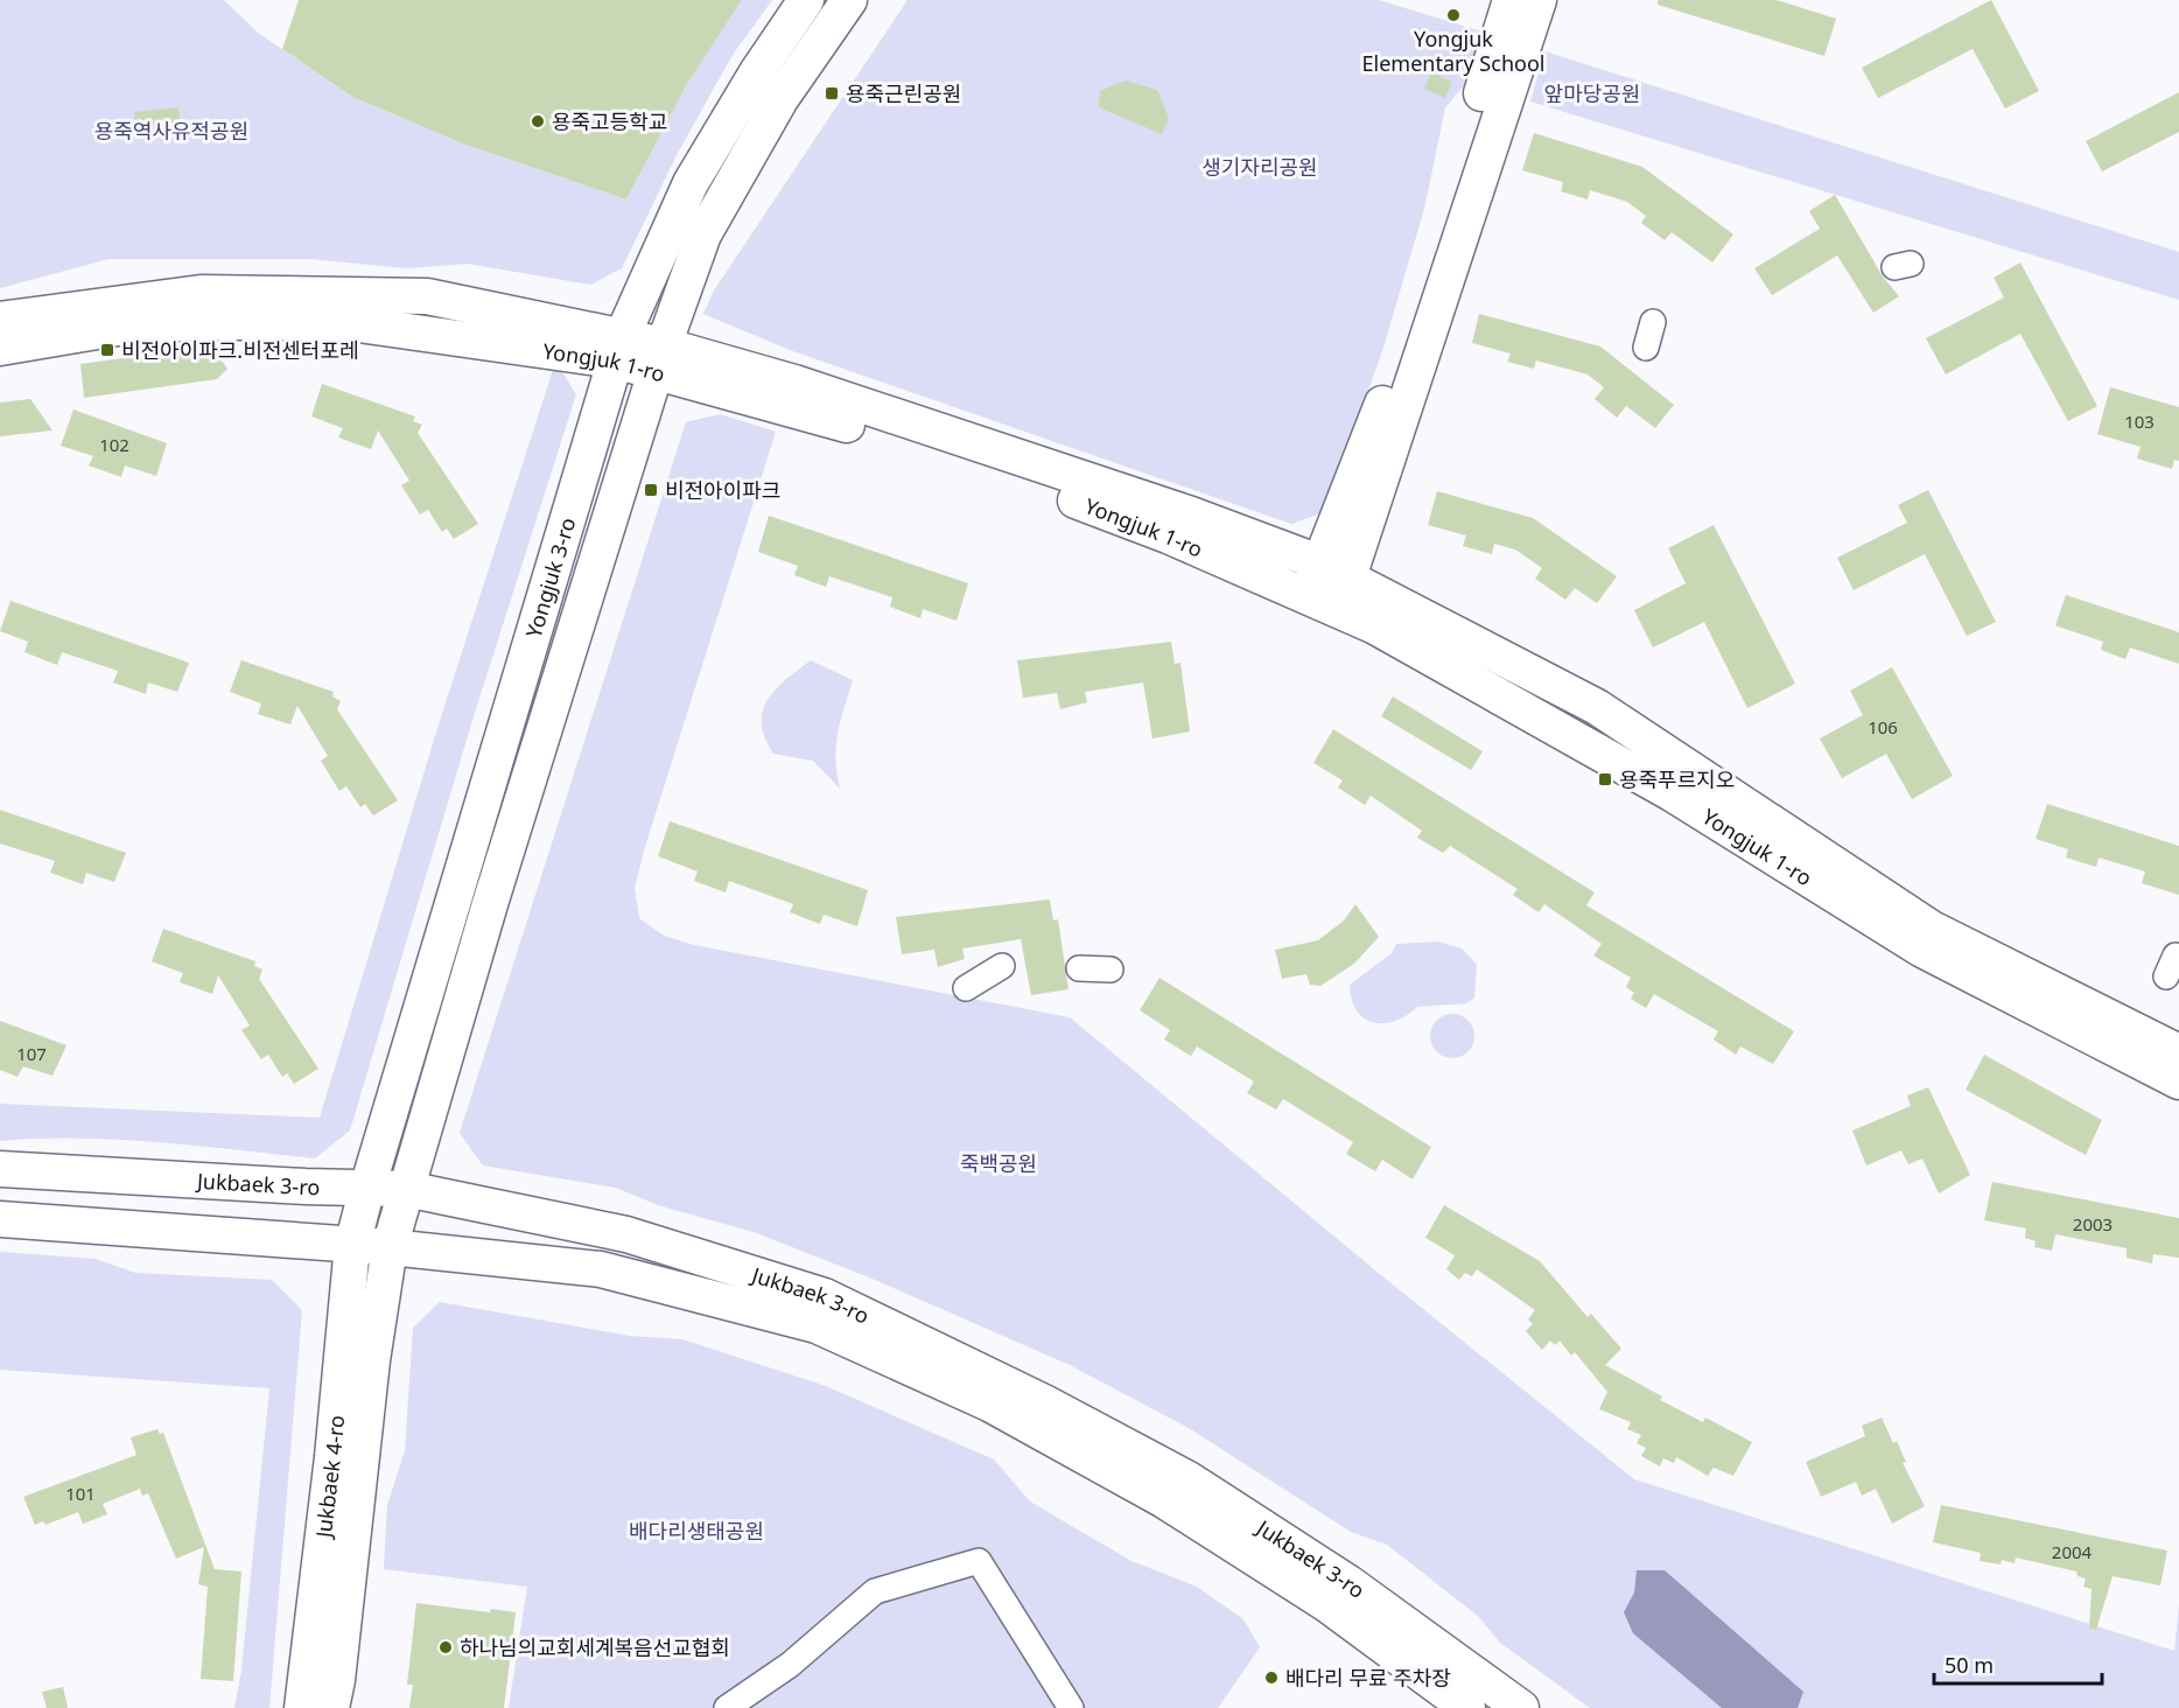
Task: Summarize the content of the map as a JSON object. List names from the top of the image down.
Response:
{
  "streets": {
    "street": [
      "Yongjuk 1-ro",
      "Yongjuk 3-ro",
      "Jukbaek 3-ro",
      "Jukbaek 4-ro"
    ]
  },
  "crossings": [
    ["Yongjuk 1-ro", "Yongjuk 3-ro"],
    ["Yongjuk 1-ro", "Jukbaek 4-ro"],
    ["Yongjuk 3-ro", "Jukbaek 3-ro"],
    ["Yongjuk 3-ro", "Jukbaek 4-ro"],
    ["Jukbaek 3-ro", "Jukbaek 4-ro"]
  ],
  "parks": [
    "앞마당공원",
    "용죽역사유적공원",
    "생기자리공원",
    "죽백공원",
    "배다리생태공원"
  ],
  "places": {
    "other": [
      "Yongjuk Elementary School",
      "용죽고등학교",
      "하나님의교회세계복음선교협회",
      "배다리 무료 주차장"
    ],
    "transit": [
      "용죽근린공원",
      "비전아이파크.비전센터포레",
      "비전아이파크",
      "용죽푸르지오"
    ]
  },
  "house_numbers": [
    "103",
    "102",
    "106",
    "107",
    "2003",
    "101",
    "2004"
  ],
  "scale_bar": "50 m"
}
